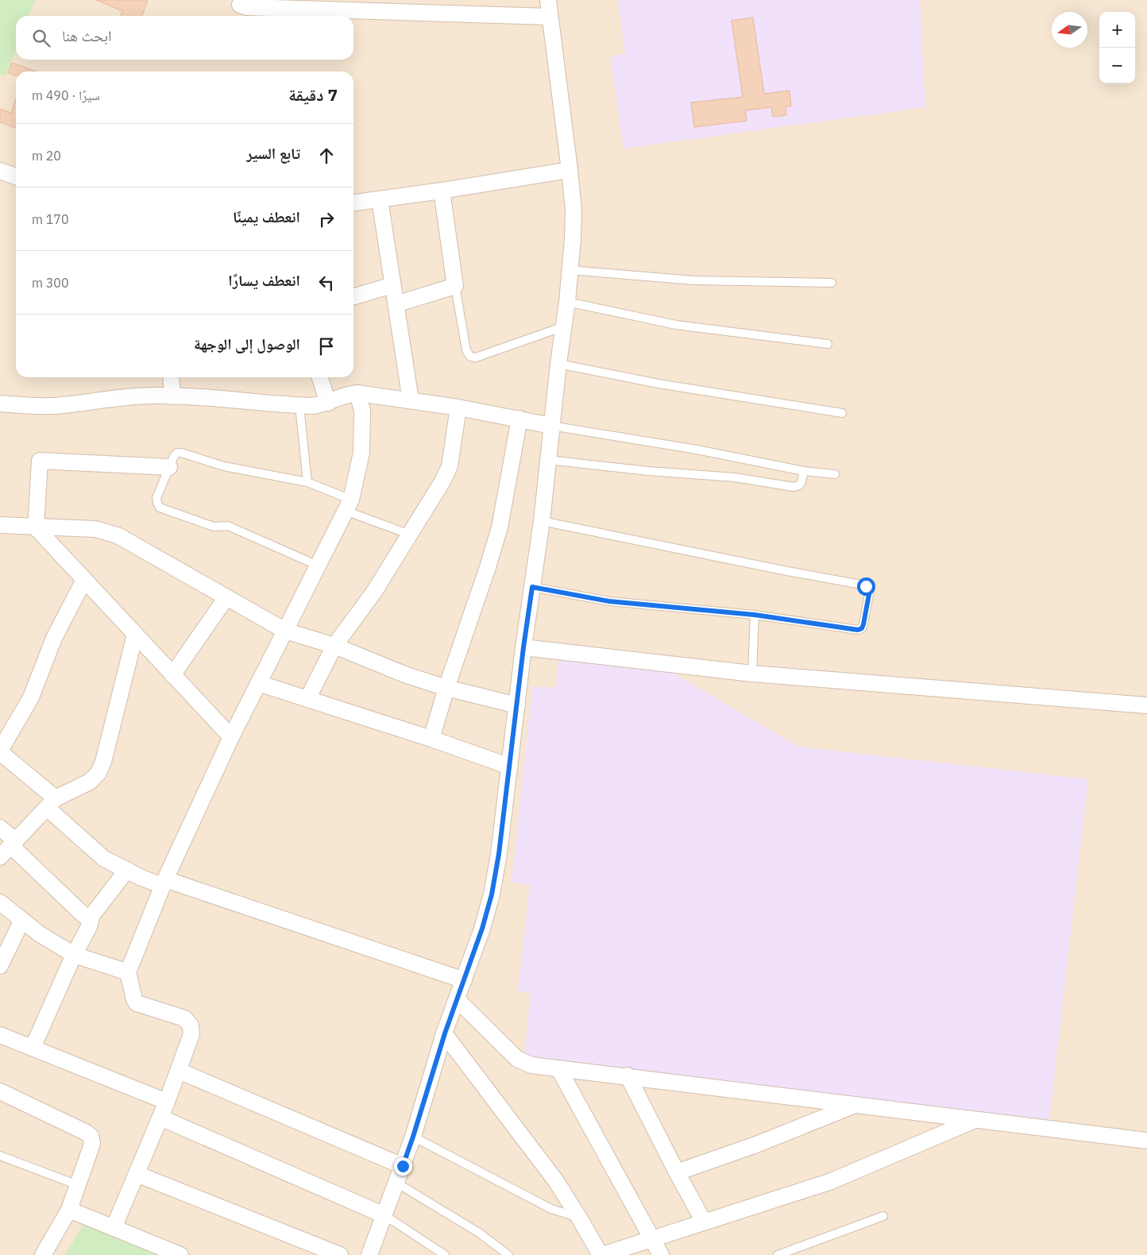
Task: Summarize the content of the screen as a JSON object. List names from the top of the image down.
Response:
{
  "north": "left",
  "page": {
    "map_buttons": ["+", "−"],
    "search": "ابحث هنا",
    "heading": ["7 دقيقة", "سيرًا · 490 m"],
    "list": [
      ["تابع السير", "20 m"],
      ["انعطف يمينًا", "170 m"],
      ["انعطف يسارًا", "300 m"],
      "الوصول إلى الوجهة"
    ]
  }
}
